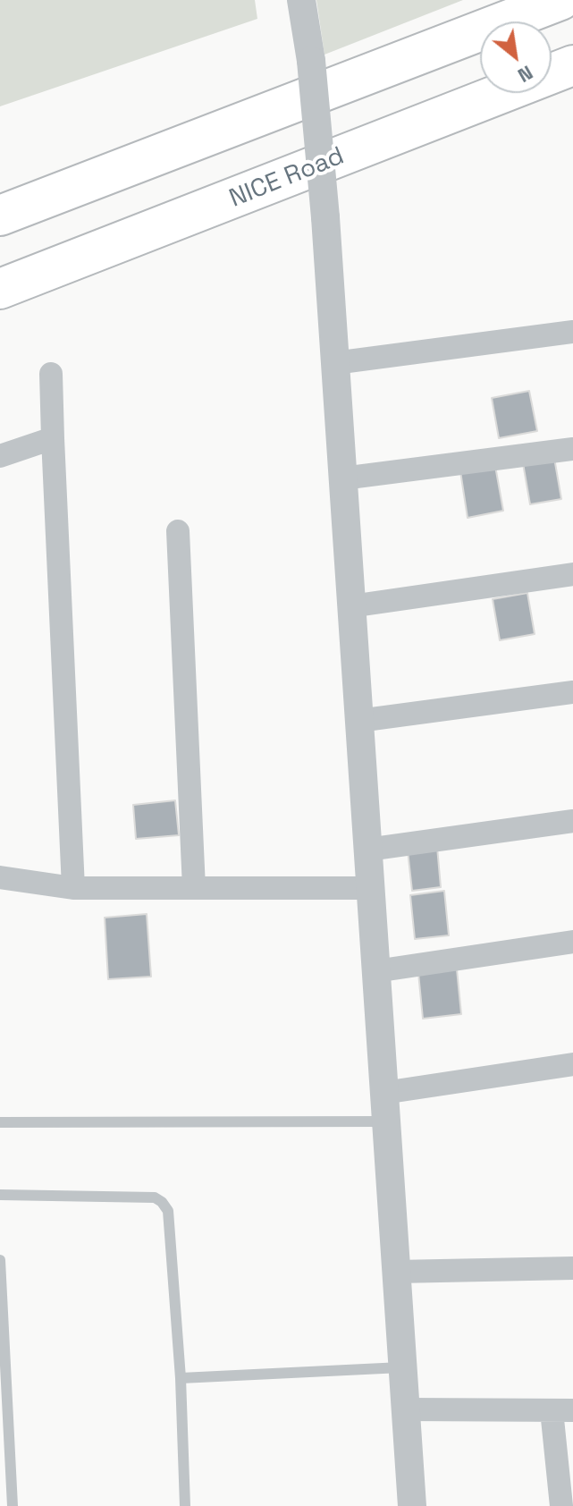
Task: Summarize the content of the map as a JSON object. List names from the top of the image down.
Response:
{
  "streets": {
    "highway": ["NICE Road"]
  },
  "north": "bottom right"
}
